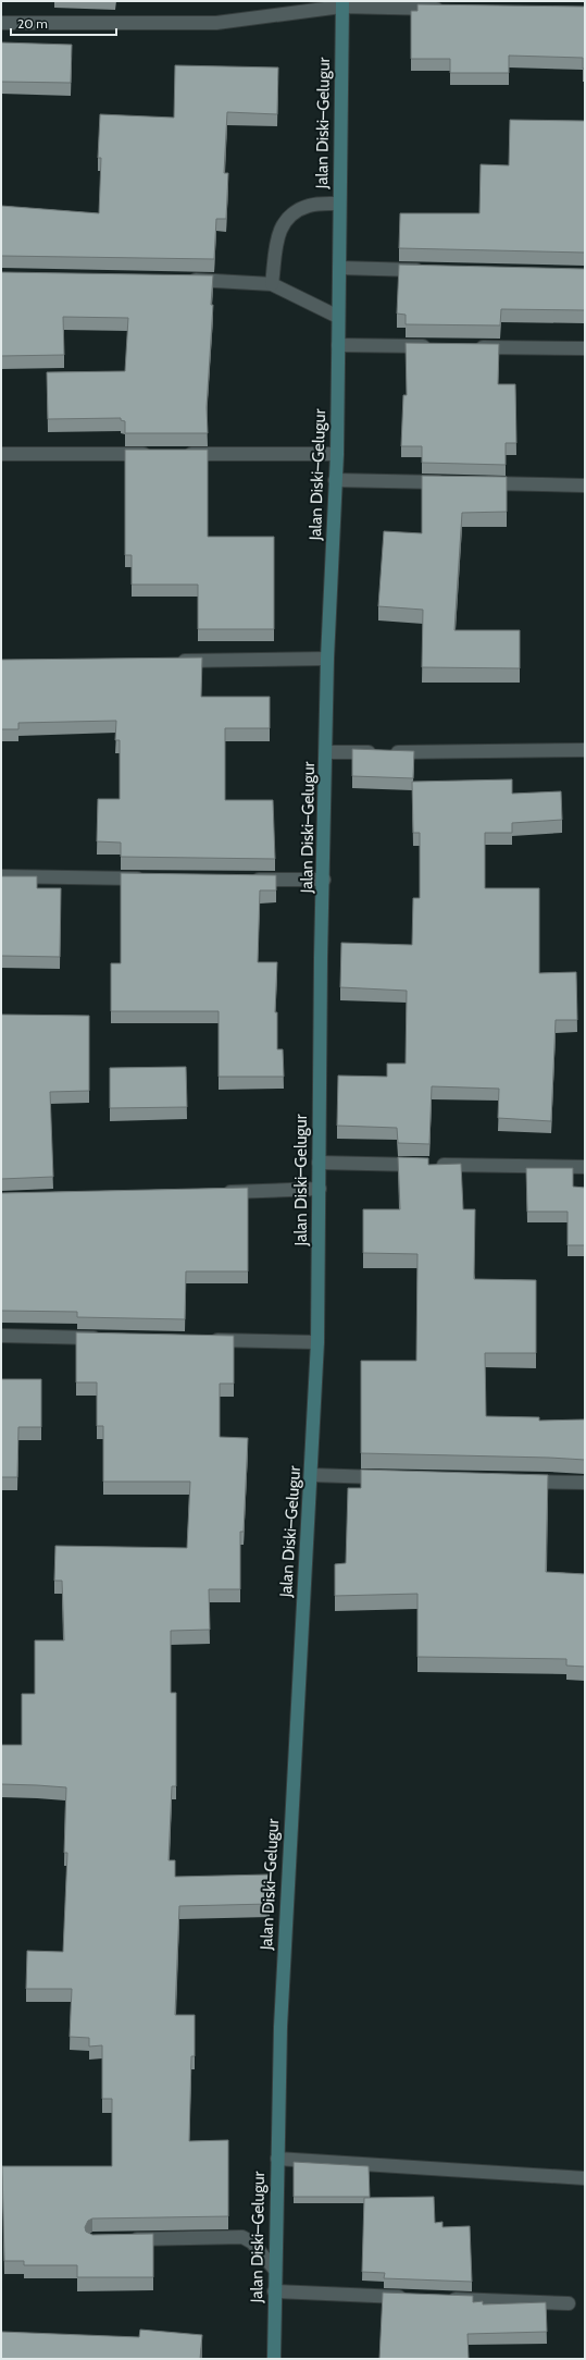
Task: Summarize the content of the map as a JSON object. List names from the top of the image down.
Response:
{
  "streets": {
    "main road": ["Jalan Diski–Gelugur"]
  },
  "scale_bar": "20 m"
}
